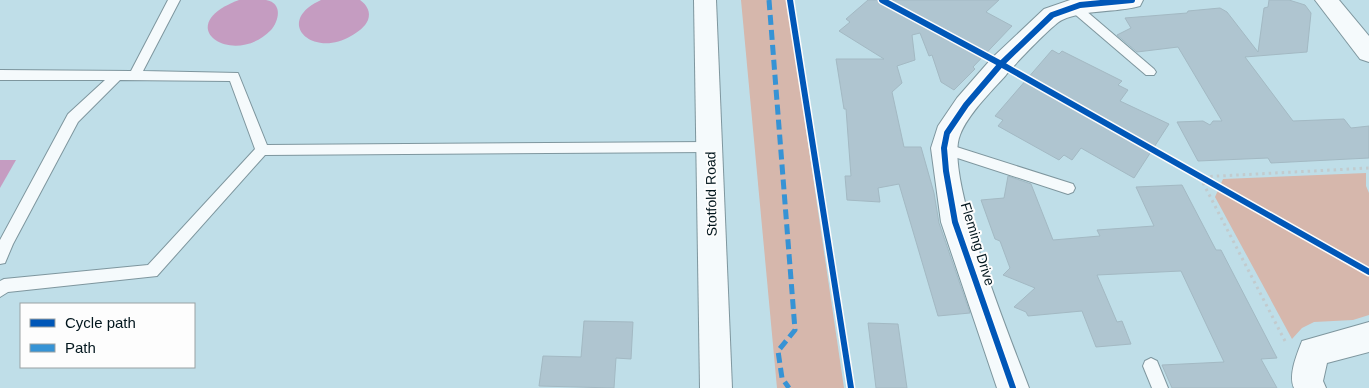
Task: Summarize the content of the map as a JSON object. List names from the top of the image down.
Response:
{
  "streets": {
    "street": ["Stotfold Road", "Fleming Drive"]
  },
  "legend": ["Cycle path", "Path"]
}
